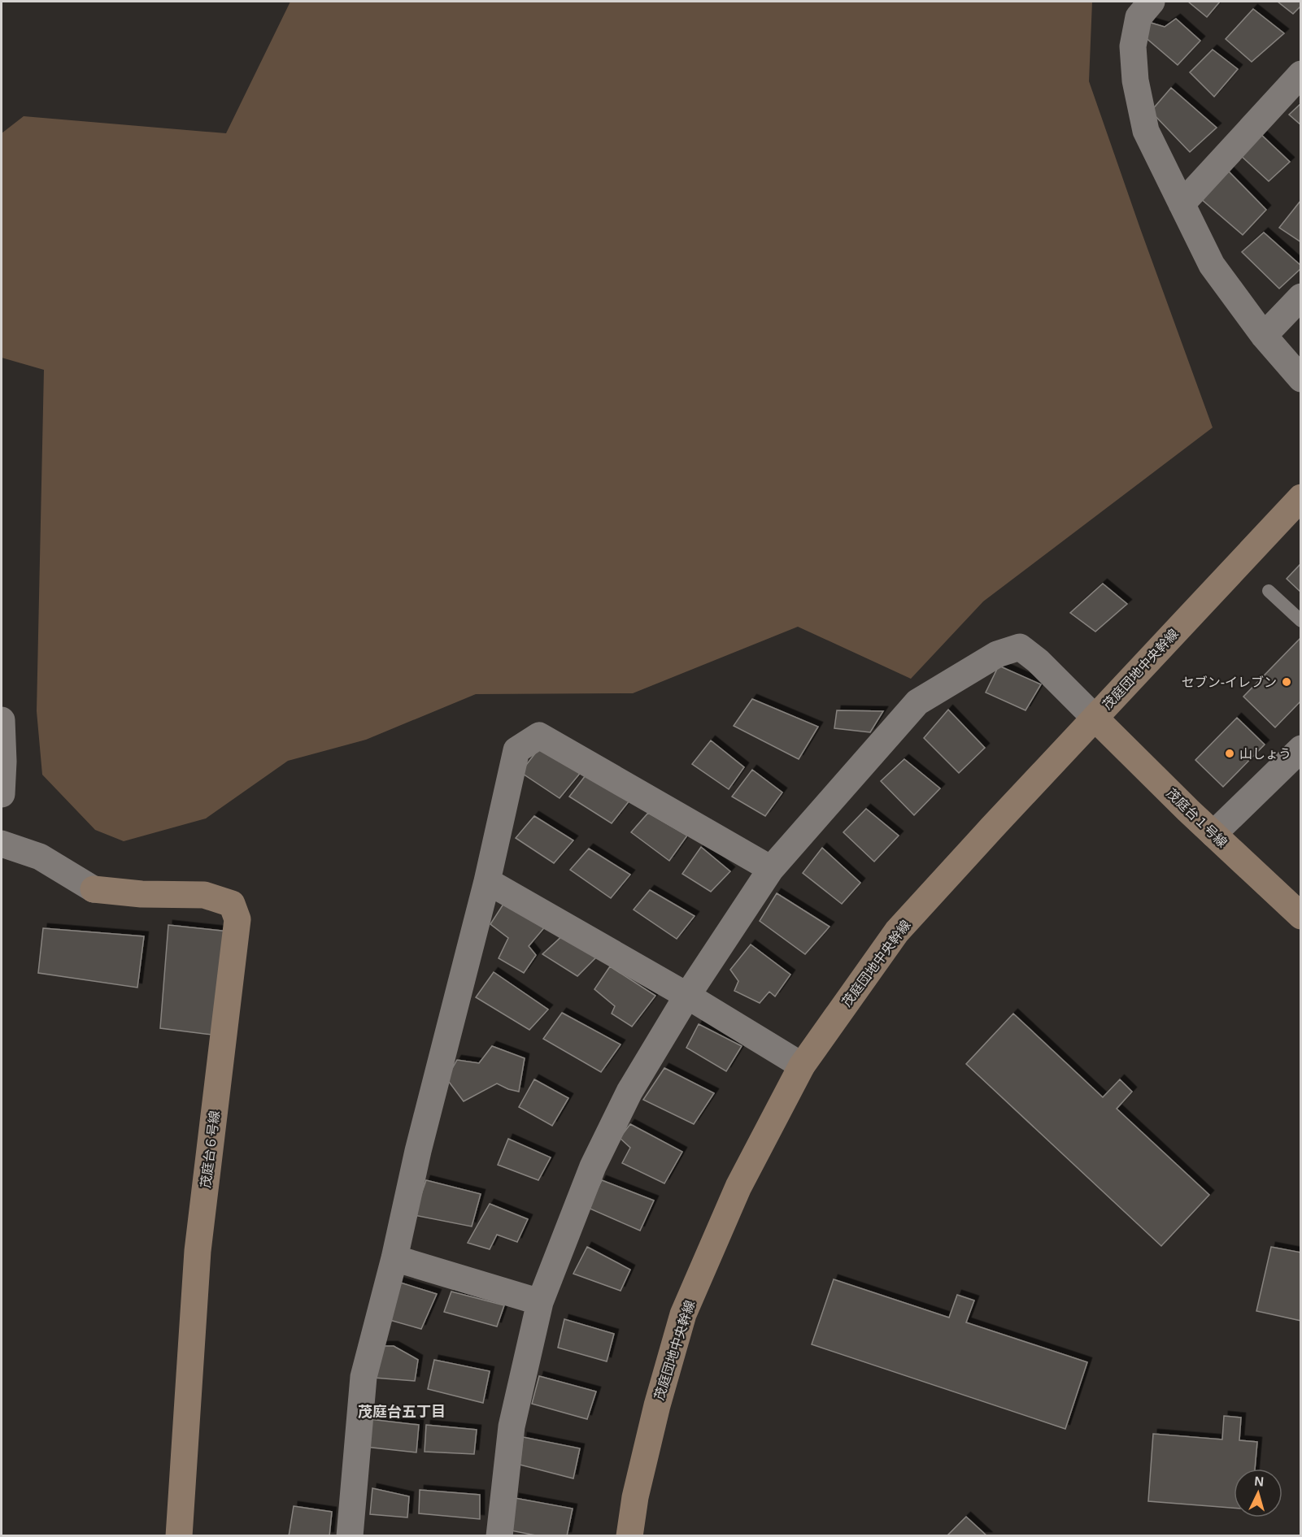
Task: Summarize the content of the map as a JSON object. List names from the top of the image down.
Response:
{
  "streets": {
    "street": ["茂庭団地中央幹線", "茂庭台１号線", "茂庭台６号線"]
  },
  "crossings": [
    ["茂庭団地中央幹線", "茂庭台１号線"]
  ],
  "districts": ["茂庭台五丁目"],
  "places": ["セブン-イレブン", "山しょう"],
  "north": "top"
}
